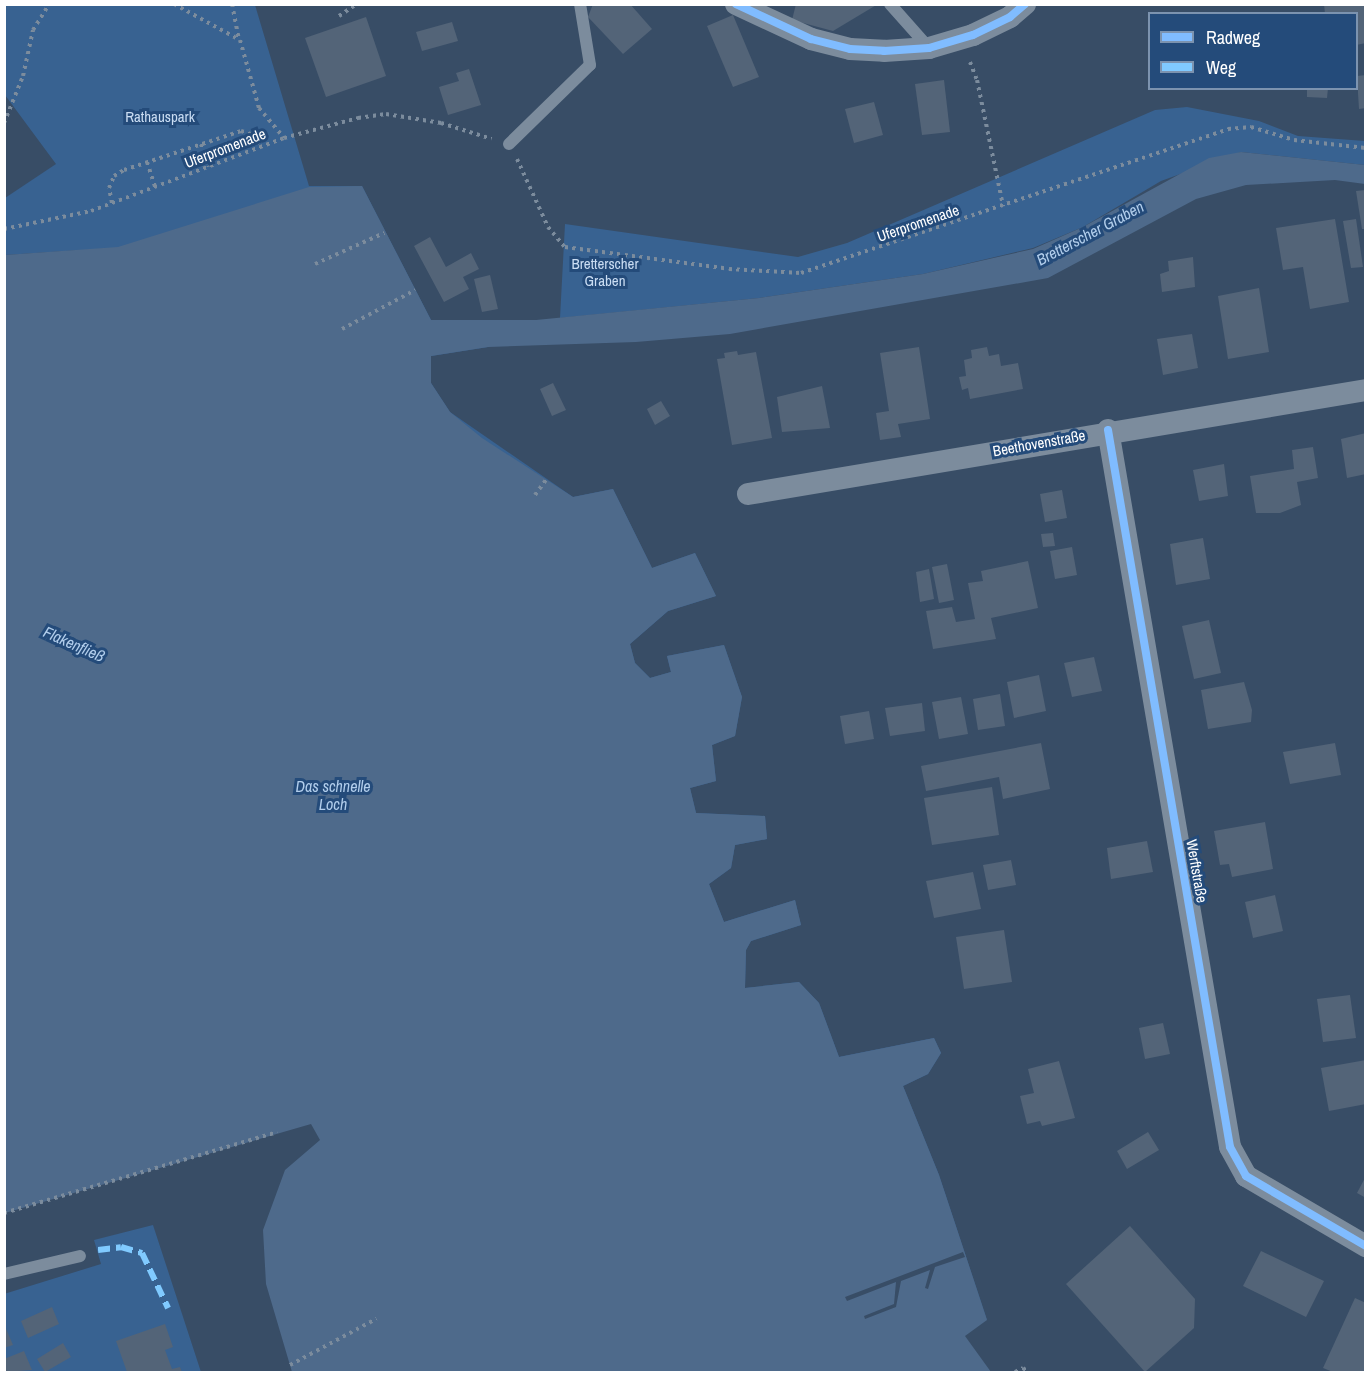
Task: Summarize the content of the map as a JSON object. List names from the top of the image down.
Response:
{
  "streets": {
    "street": ["Beethovenstraße", "Werftstraße"],
    "path": ["Uferpromenade"]
  },
  "crossings": [
    ["Beethovenstraße", "Werftstraße"]
  ],
  "water": ["Bretterscher Graben", "Flakenfließ", "Das schnelle Loch"],
  "parks": ["Rathauspark", "Bretterscher Graben"],
  "legend": ["Radweg", "Weg"]
}
